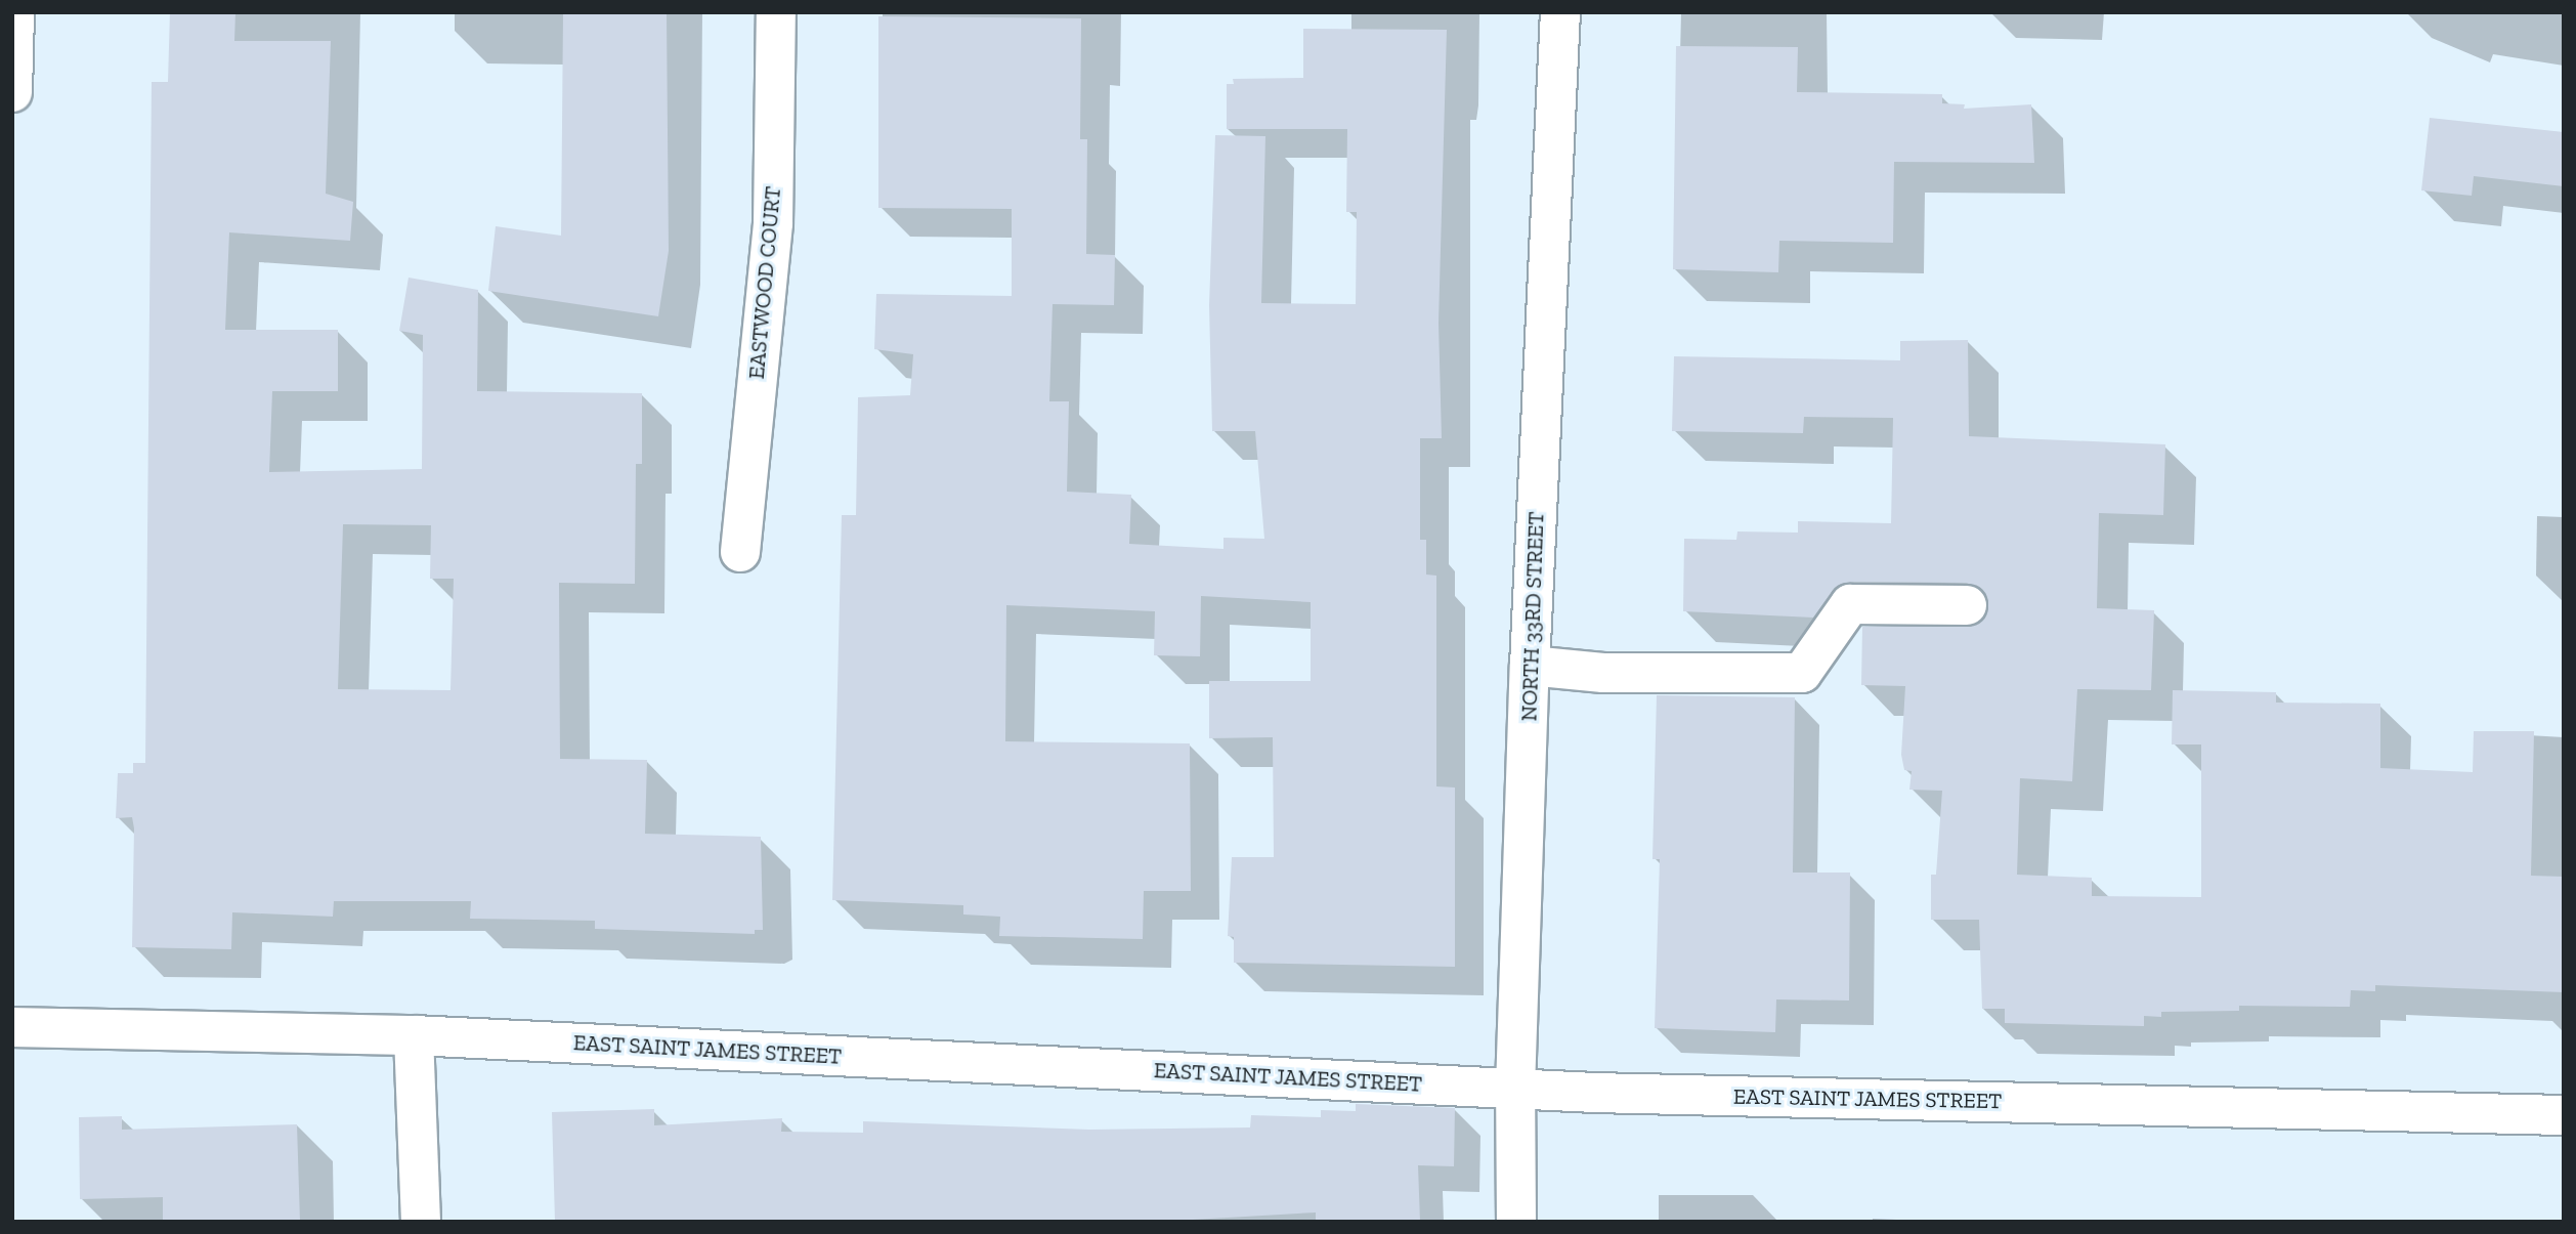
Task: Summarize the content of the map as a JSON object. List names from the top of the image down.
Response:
{
  "streets": {
    "street": ["EASTWOOD COURT", "NORTH 33RD STREET", "EAST SAINT JAMES STREET"]
  },
  "crossings": [
    ["NORTH 33RD STREET", "EAST SAINT JAMES STREET"]
  ]
}
